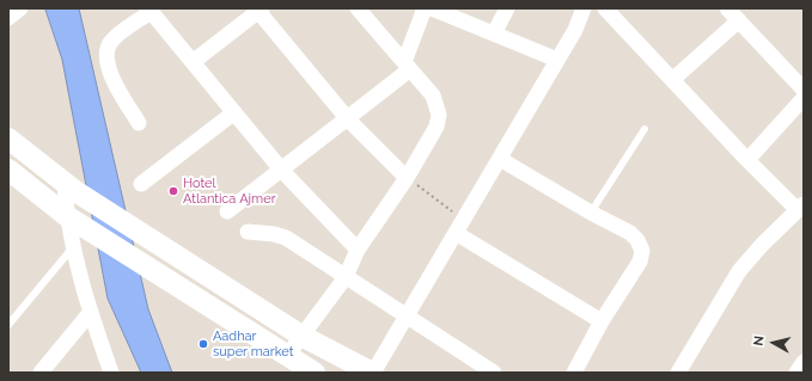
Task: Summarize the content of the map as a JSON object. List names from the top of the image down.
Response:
{
  "places": ["Hotel Atlantica Ajmer", "Aadhar super market"],
  "north": "left"
}
